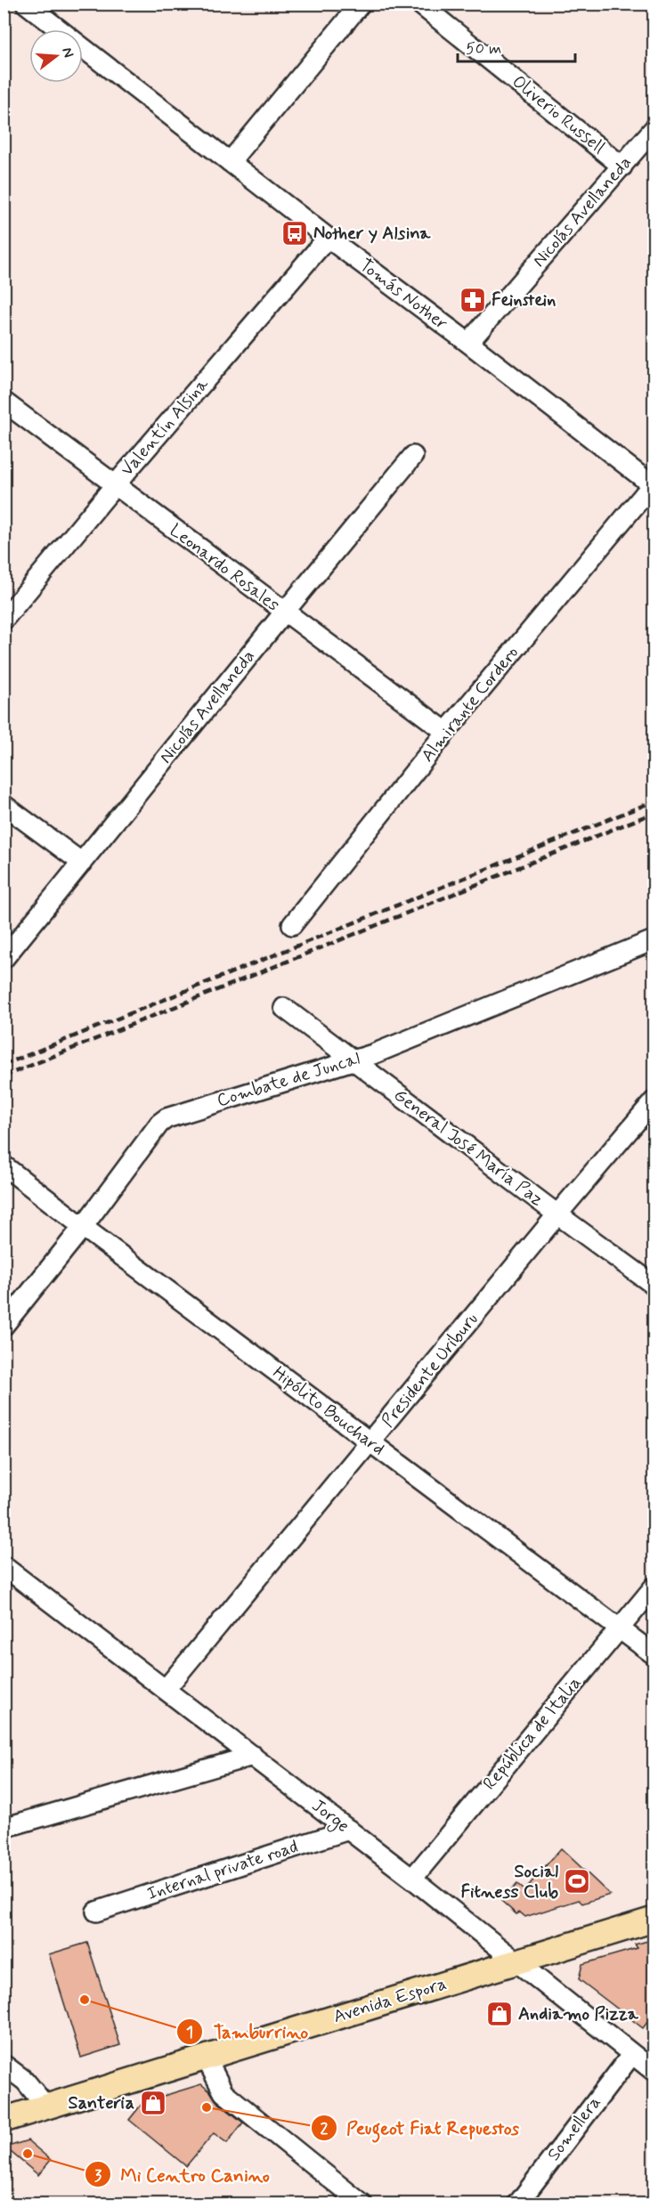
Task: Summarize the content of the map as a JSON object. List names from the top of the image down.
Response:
{
  "streets": {
    "main road": ["Avenida Espora"],
    "street": [
      "Oliverio Russell",
      "Nicolás Avellaneda",
      "Tomás Nother",
      "Valentín Alsina",
      "Leonardo Rosales",
      "Almirante Cordero",
      "Combate de Juncal",
      "General José María Paz",
      "Presidente Uriburu",
      "Hipólito Bouchard",
      "República de Italia",
      "Jorge",
      "Internal private road",
      "Somellera"
    ]
  },
  "crossings": [
    ["Oliverio Russell", "Nicolás Avellaneda"],
    ["Nicolás Avellaneda", "Tomás Nother"],
    ["Nicolás Avellaneda", "Leonardo Rosales"],
    ["Tomás Nother", "Valentín Alsina"],
    ["Tomás Nother", "Almirante Cordero"],
    ["Valentín Alsina", "Leonardo Rosales"],
    ["Leonardo Rosales", "Almirante Cordero"],
    ["Combate de Juncal", "General José María Paz"],
    ["Combate de Juncal", "Hipólito Bouchard"],
    ["General José María Paz", "Presidente Uriburu"],
    ["Presidente Uriburu", "Hipólito Bouchard"],
    ["Presidente Uriburu", "Jorge"],
    ["Hipólito Bouchard", "República de Italia"],
    ["República de Italia", "Jorge"],
    ["Jorge", "Internal private road"],
    ["Jorge", "Avenida Espora"],
    ["Jorge", "Somellera"]
  ],
  "places": {
    "bus stop": ["Nother y Alsina"],
    "pharmacy": ["Feinstein"],
    "sports": ["Social Fitness Club"],
    "other": ["Tamburrino", "Peugeot Fiat Repuestos", "Mi Centro Canino"],
    "shop": ["Andiamo Pizza", "Santeria"]
  },
  "scale_bar": "50 m",
  "north": "right"
}
